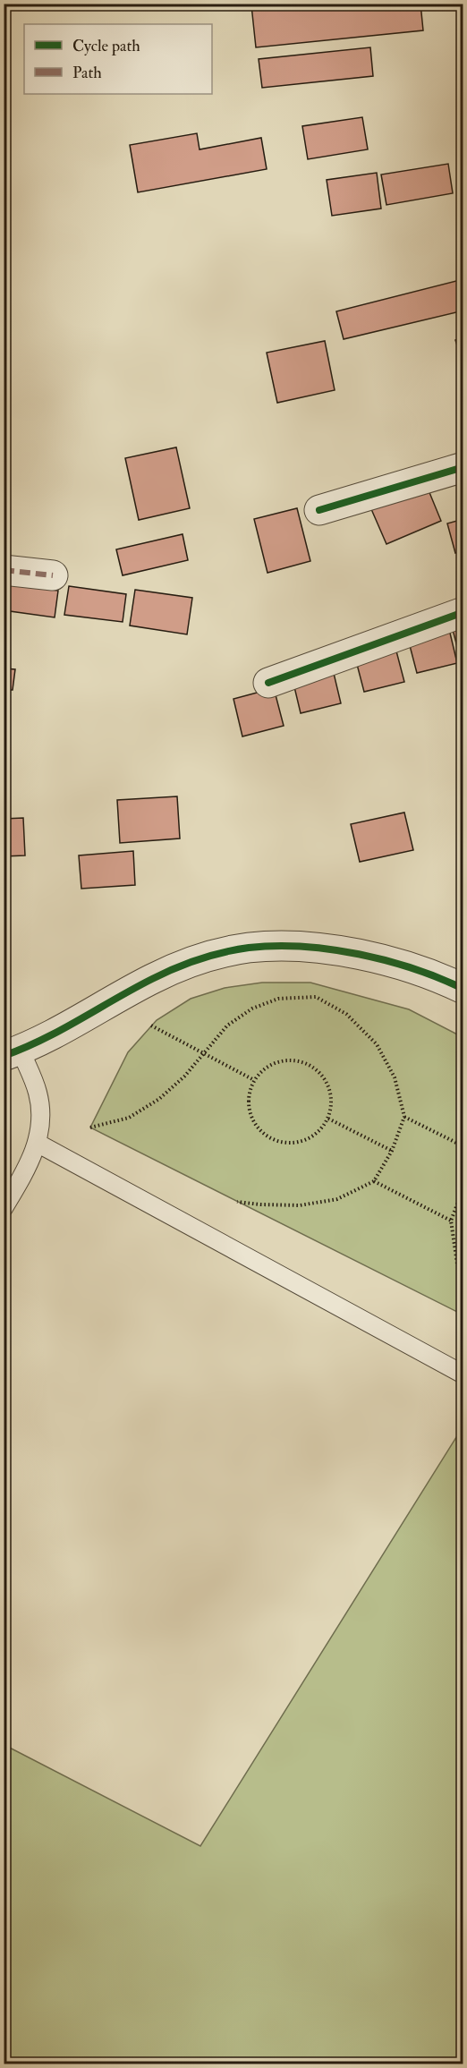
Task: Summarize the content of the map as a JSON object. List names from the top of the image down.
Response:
{
  "legend": ["Cycle path", "Path"]
}
